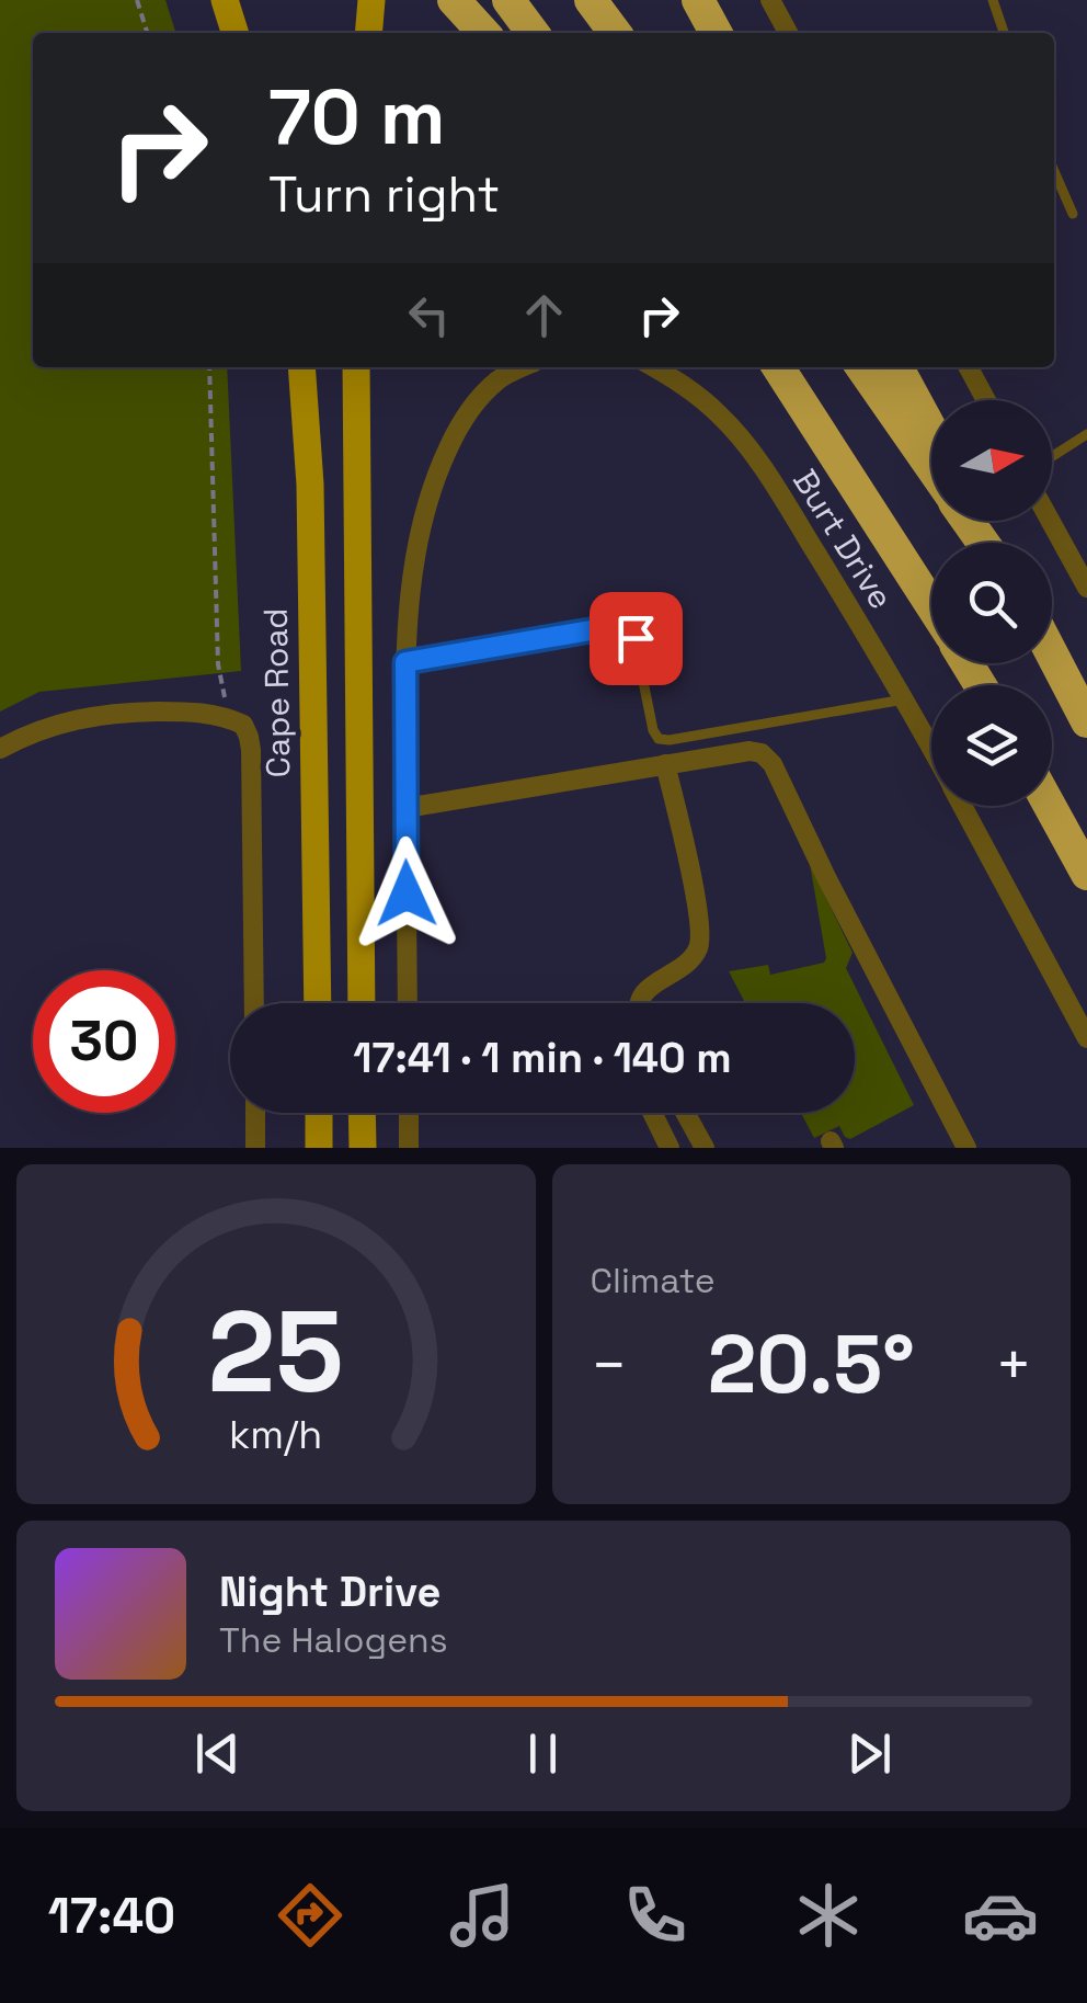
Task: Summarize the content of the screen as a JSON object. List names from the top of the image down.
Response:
{
  "streets": {
    "main road": ["Cape Road"],
    "street": ["Burt Drive"]
  },
  "north": "right",
  "page": {
    "turn": ["70 m", "Turn right"],
    "limit": "30",
    "trip": "17:41 · 1 min · 140 m",
    "tile": "Climate",
    "heat": ["−", "20.5°", "+"],
    "song": ["Night Drive", "The Halogens"],
    "tabs": "17:40",
    "gauge": ["25", "km/h"]
  }
}
